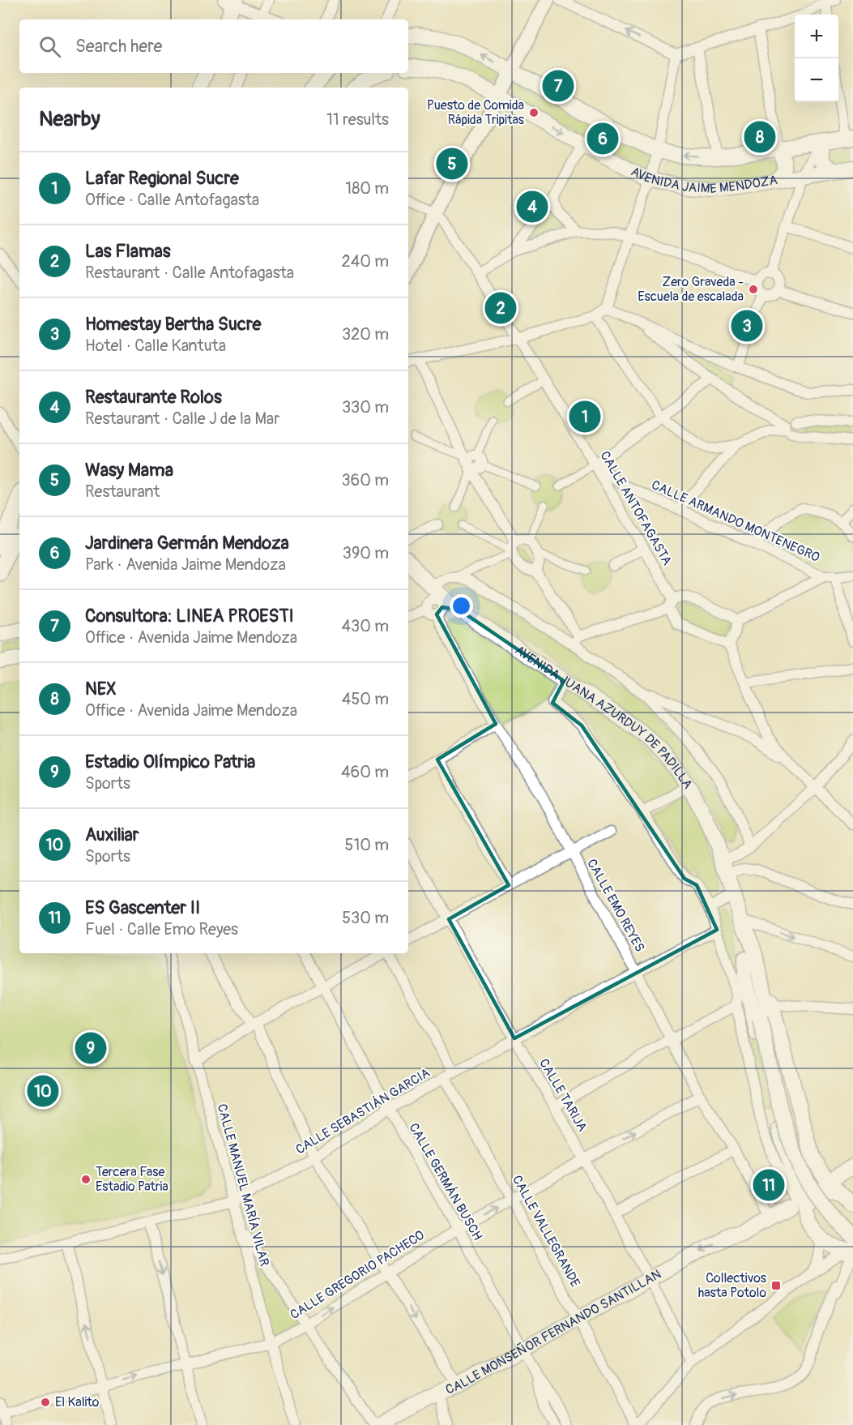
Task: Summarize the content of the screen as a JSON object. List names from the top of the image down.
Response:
{
  "streets": {
    "main road": ["AVENIDA JAIME MENDOZA", "AVENIDA JUANA AZURDUY DE PADILLA", "CALLE MONSEÑOR FERNANDO SANTILLAN"],
    "street": [
      "CALLE ANTOFAGASTA",
      "CALLE ARMANDO MONTENEGRO",
      "CALLE EMO REYES",
      "CALLE TARIJA",
      "CALLE SEBASTIÁN GARCIA",
      "CALLE GERMÁN BUSCH",
      "CALLE MANUEL MARÍA VILAR",
      "CALLE VALLEGRANDE",
      "CALLE GREGORIO PACHECO"
    ]
  },
  "crossings": [
    ["CALLE ANTOFAGASTA", "CALLE ARMANDO MONTENEGRO"],
    ["AVENIDA JUANA AZURDUY DE PADILLA", "CALLE EMO REYES"],
    ["CALLE EMO REYES", "CALLE SEBASTIÁN GARCIA"],
    ["CALLE EMO REYES", "CALLE GREGORIO PACHECO"],
    ["CALLE EMO REYES", "CALLE MONSEÑOR FERNANDO SANTILLAN"],
    ["CALLE TARIJA", "CALLE SEBASTIÁN GARCIA"],
    ["CALLE TARIJA", "CALLE GREGORIO PACHECO"],
    ["CALLE TARIJA", "CALLE MONSEÑOR FERNANDO SANTILLAN"],
    ["CALLE SEBASTIÁN GARCIA", "CALLE GERMÁN BUSCH"],
    ["CALLE SEBASTIÁN GARCIA", "CALLE MANUEL MARÍA VILAR"],
    ["CALLE SEBASTIÁN GARCIA", "CALLE VALLEGRANDE"],
    ["CALLE GERMÁN BUSCH", "CALLE GREGORIO PACHECO"],
    ["CALLE GERMÁN BUSCH", "CALLE MONSEÑOR FERNANDO SANTILLAN"],
    ["CALLE MANUEL MARÍA VILAR", "CALLE GREGORIO PACHECO"],
    ["CALLE VALLEGRANDE", "CALLE GREGORIO PACHECO"],
    ["CALLE VALLEGRANDE", "CALLE MONSEÑOR FERNANDO SANTILLAN"]
  ],
  "places": {
    "other": [
      "Puesto de Comida Rápida Tripitas",
      "Zero Graveda - Escuela de escalada",
      "Tercera Fase Estadio Patria",
      "El Kalito"
    ],
    "transit": ["Collectivos hasta Potolo"]
  },
  "page": {
    "map_buttons": ["+", "−"],
    "search": "Search here",
    "pins": [
      "7",
      "8",
      "6",
      "5",
      "4",
      "2",
      "3",
      "1",
      "9",
      "10",
      "11"
    ],
    "heading": ["Nearby", "11 results"],
    "list": [
      {
        "mark": "1",
        "name": "Lafar Regional Sucre",
        "note": "Office · Calle Antofagasta",
        "value": "180 m"
      },
      {
        "mark": "2",
        "name": "Las Flamas",
        "note": "Restaurant · Calle Antofagasta",
        "value": "240 m"
      },
      {
        "mark": "3",
        "name": "Homestay Bertha Sucre",
        "note": "Hotel · Calle Kantuta",
        "value": "320 m"
      },
      {
        "mark": "4",
        "name": "Restaurante Rolos",
        "note": "Restaurant · Calle J de la Mar",
        "value": "330 m"
      },
      {
        "mark": "5",
        "name": "Wasy Mama",
        "note": "Restaurant",
        "value": "360 m"
      },
      {
        "mark": "6",
        "name": "Jardinera Germán Mendoza",
        "note": "Park · Avenida Jaime Mendoza",
        "value": "390 m"
      },
      {
        "mark": "7",
        "name": "Consultora: LINEA PROESTI",
        "note": "Office · Avenida Jaime Mendoza",
        "value": "430 m"
      },
      {
        "mark": "8",
        "name": "NEX",
        "note": "Office · Avenida Jaime Mendoza",
        "value": "450 m"
      },
      {
        "mark": "9",
        "name": "Estadio Olímpico Patria",
        "note": "Sports",
        "value": "460 m"
      },
      {
        "mark": "10",
        "name": "Auxiliar",
        "note": "Sports",
        "value": "510 m"
      },
      {
        "mark": "11",
        "name": "ES Gascenter II",
        "note": "Fuel · Calle Emo Reyes",
        "value": "530 m"
      }
    ]
  }
}
